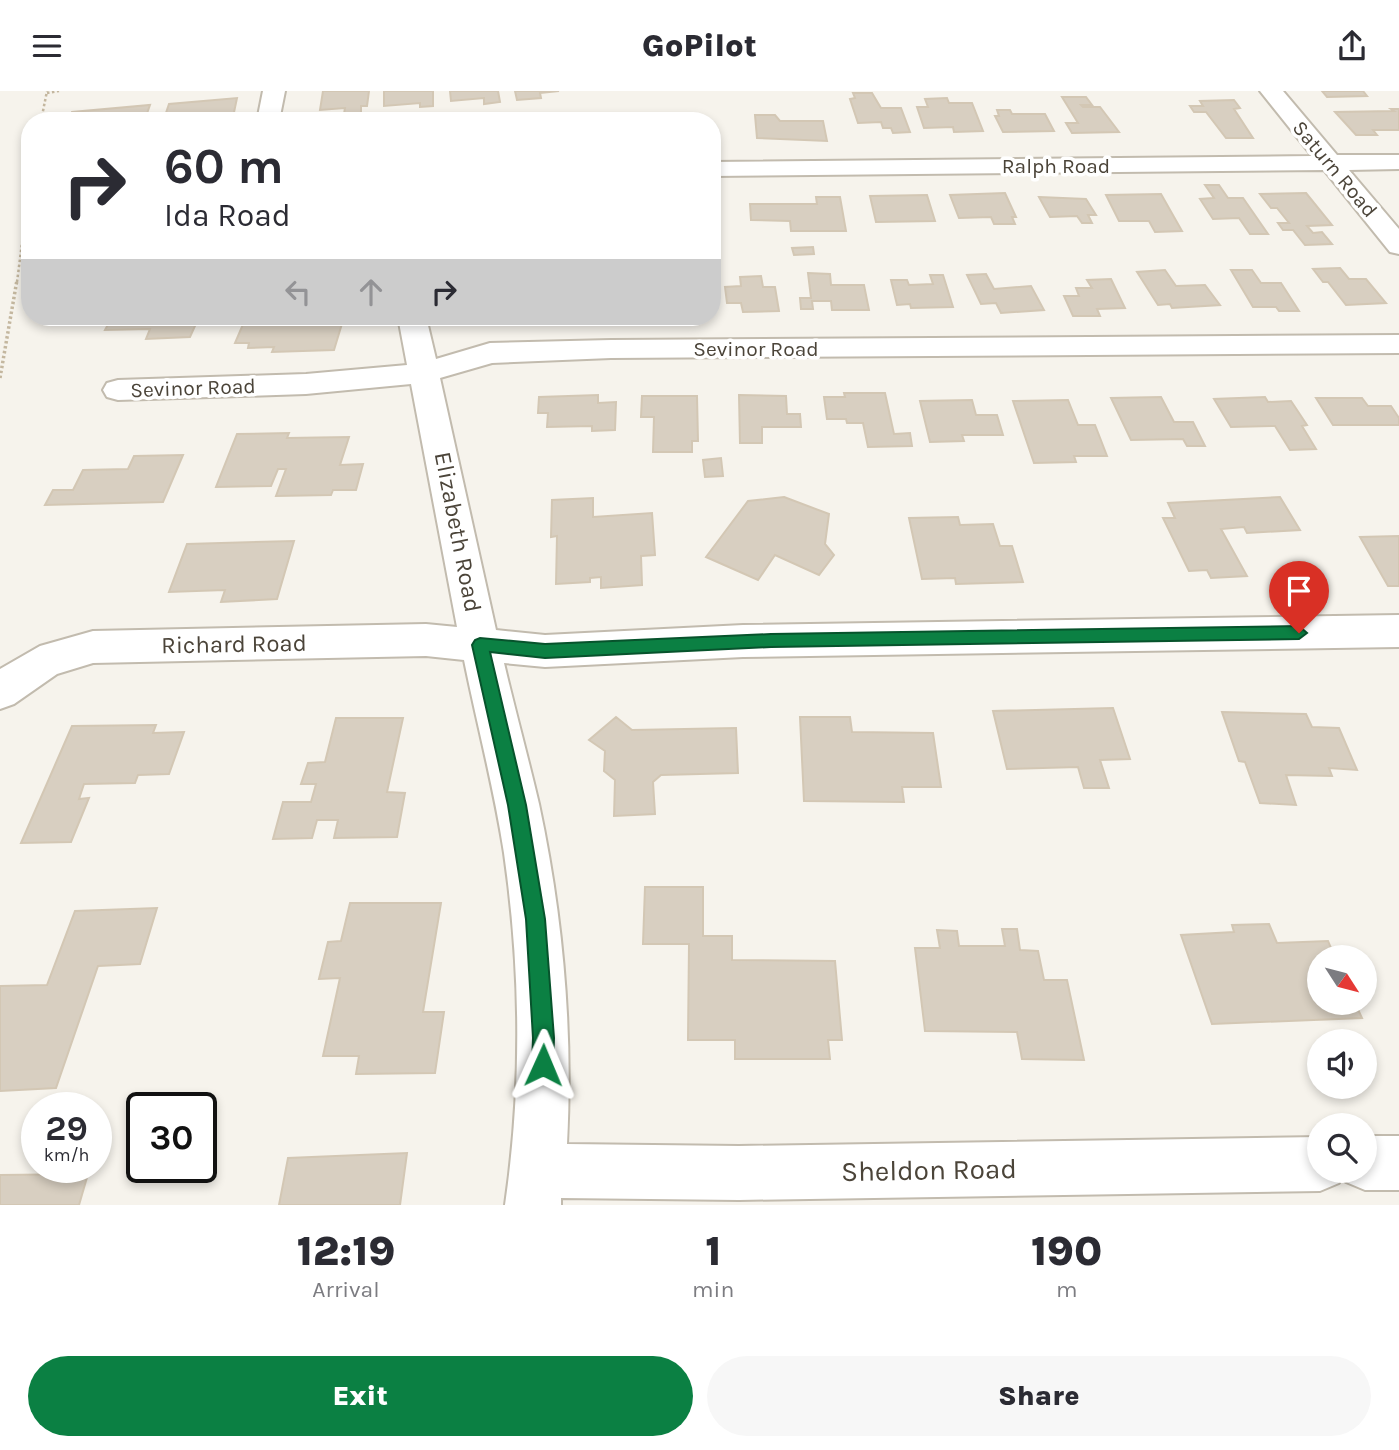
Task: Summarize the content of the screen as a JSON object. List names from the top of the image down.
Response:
{
  "streets": {
    "street": [
      "Ralph Road",
      "Saturn Road",
      "Sevinor Road",
      "Elizabeth Road",
      "Richard Road",
      "Sheldon Road"
    ]
  },
  "crossings": [
    ["Ralph Road", "Saturn Road"],
    ["Sevinor Road", "Elizabeth Road"],
    ["Elizabeth Road", "Richard Road"],
    ["Elizabeth Road", "Sheldon Road"]
  ],
  "north": "bottom right",
  "page": {
    "header": "GoPilot",
    "turn": ["60 m", "Ida Road"],
    "speed": "29 km/h",
    "limit": "30",
    "eta": [
      "12:19",
      "Arrival",
      "1",
      "min",
      "190",
      "m"
    ],
    "buttons": ["Exit", "Share"]
  }
}
